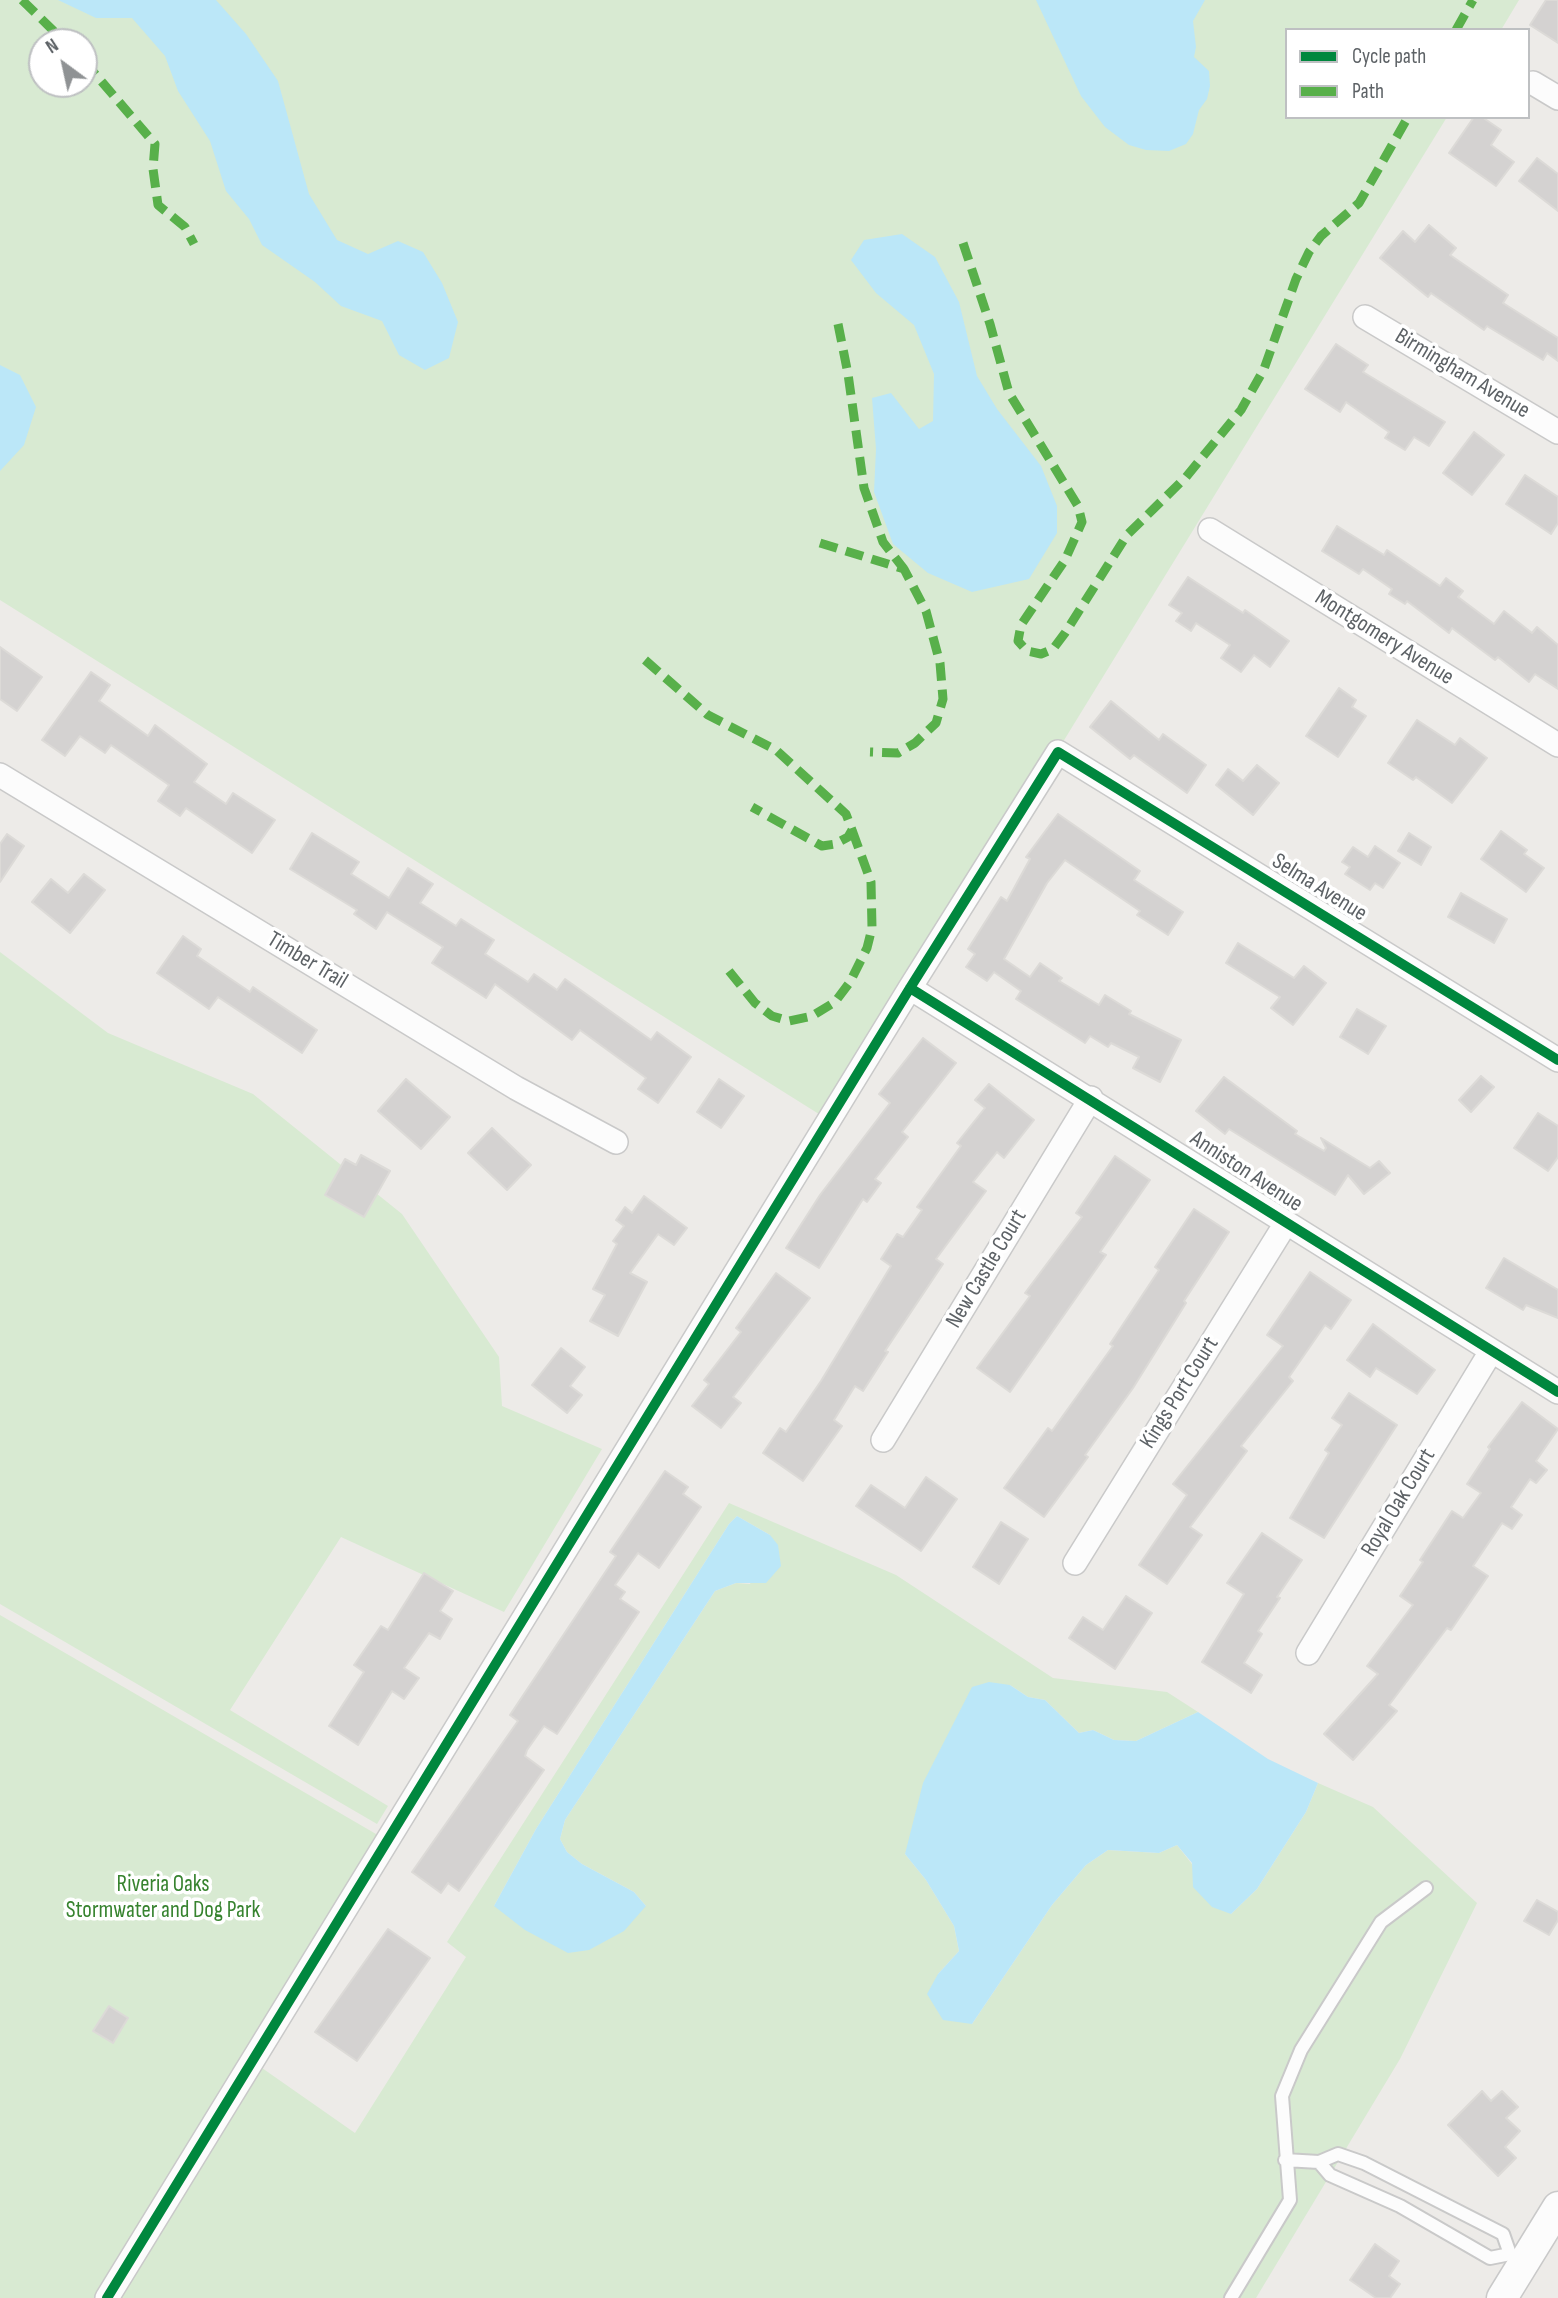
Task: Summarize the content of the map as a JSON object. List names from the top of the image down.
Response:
{
  "streets": {
    "street": [
      "Birmingham Avenue",
      "Montgomery Avenue",
      "Selma Avenue",
      "Timber Trail",
      "Anniston Avenue",
      "New Castle Court",
      "Kings Port Court",
      "Royal Oak Court"
    ]
  },
  "crossings": [
    ["Selma Avenue", "Anniston Avenue"],
    ["Anniston Avenue", "New Castle Court"],
    ["Anniston Avenue", "Kings Port Court"],
    ["Anniston Avenue", "Royal Oak Court"]
  ],
  "parks": ["Riveria Oaks Stormwater and Dog Park"],
  "legend": ["Cycle path", "Path"],
  "north": "top left"
}
